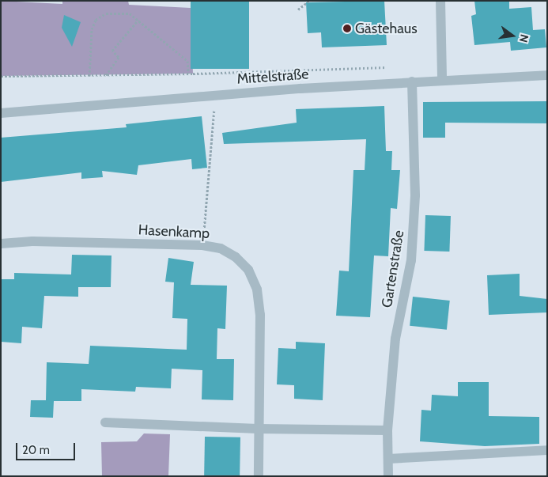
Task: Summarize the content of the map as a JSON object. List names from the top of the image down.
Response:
{
  "streets": {
    "street": ["Mittelstraße", "Hasenkamp", "Gartenstraße"]
  },
  "crossings": [
    ["Mittelstraße", "Gartenstraße"]
  ],
  "places": ["Gästehaus"],
  "scale_bar": "20 m",
  "north": "right"
}
